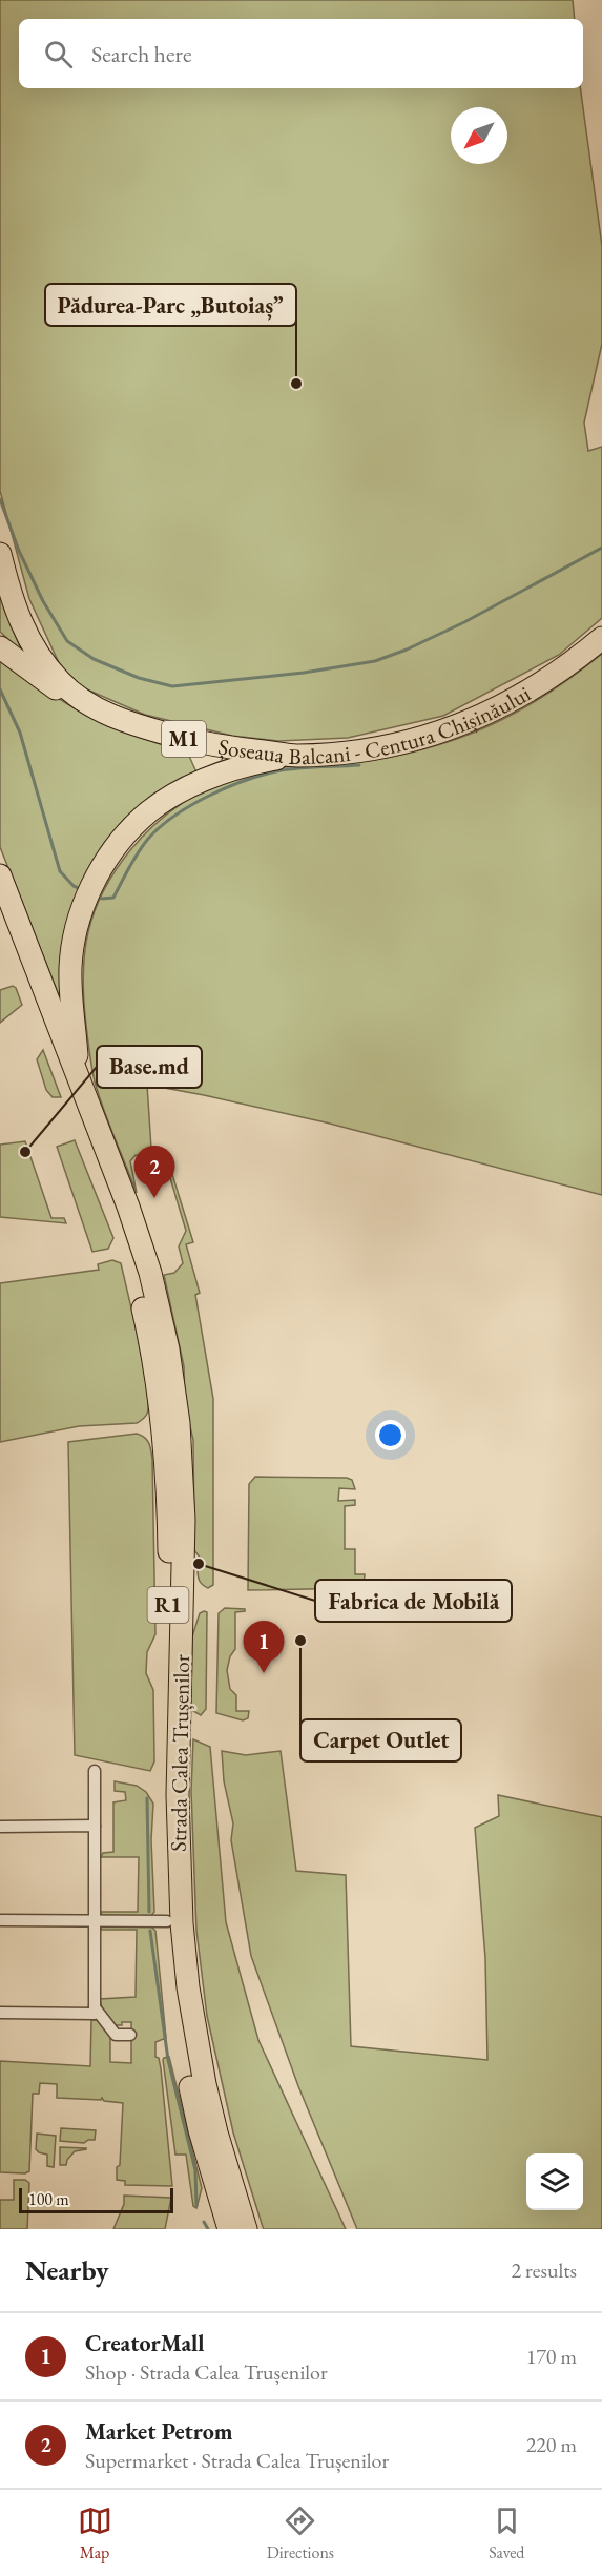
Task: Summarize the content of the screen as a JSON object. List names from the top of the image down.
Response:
{
  "streets": {
    "highway": [
      "Șoseaua Balcani - Centura Chișinăului",
      "M1",
      "R1",
      "Strada Calea Trușenilor"
    ]
  },
  "crossings": [
    ["Șoseaua Balcani - Centura Chișinăului", "M1"],
    ["R1", "Strada Calea Trușenilor"]
  ],
  "places": [
    "Pădurea-Parc „Butoiaș”",
    "Base.md",
    "Fabrica de Mobilă",
    "Carpet Outlet"
  ],
  "scale_bar": "100 m",
  "north": "bottom left",
  "page": {
    "search": "Search here",
    "pins": ["2", "1"],
    "scale": "100 m",
    "heading": ["Nearby", "2 results"],
    "list": [
      {
        "mark": "1",
        "name": "CreatorMall",
        "note": "Shop · Strada Calea Trușenilor",
        "value": "170 m"
      },
      {
        "mark": "2",
        "name": "Market Petrom",
        "note": "Supermarket · Strada Calea Trușenilor",
        "value": "220 m"
      }
    ],
    "nav": ["Map", "Directions", "Saved"]
  }
}
